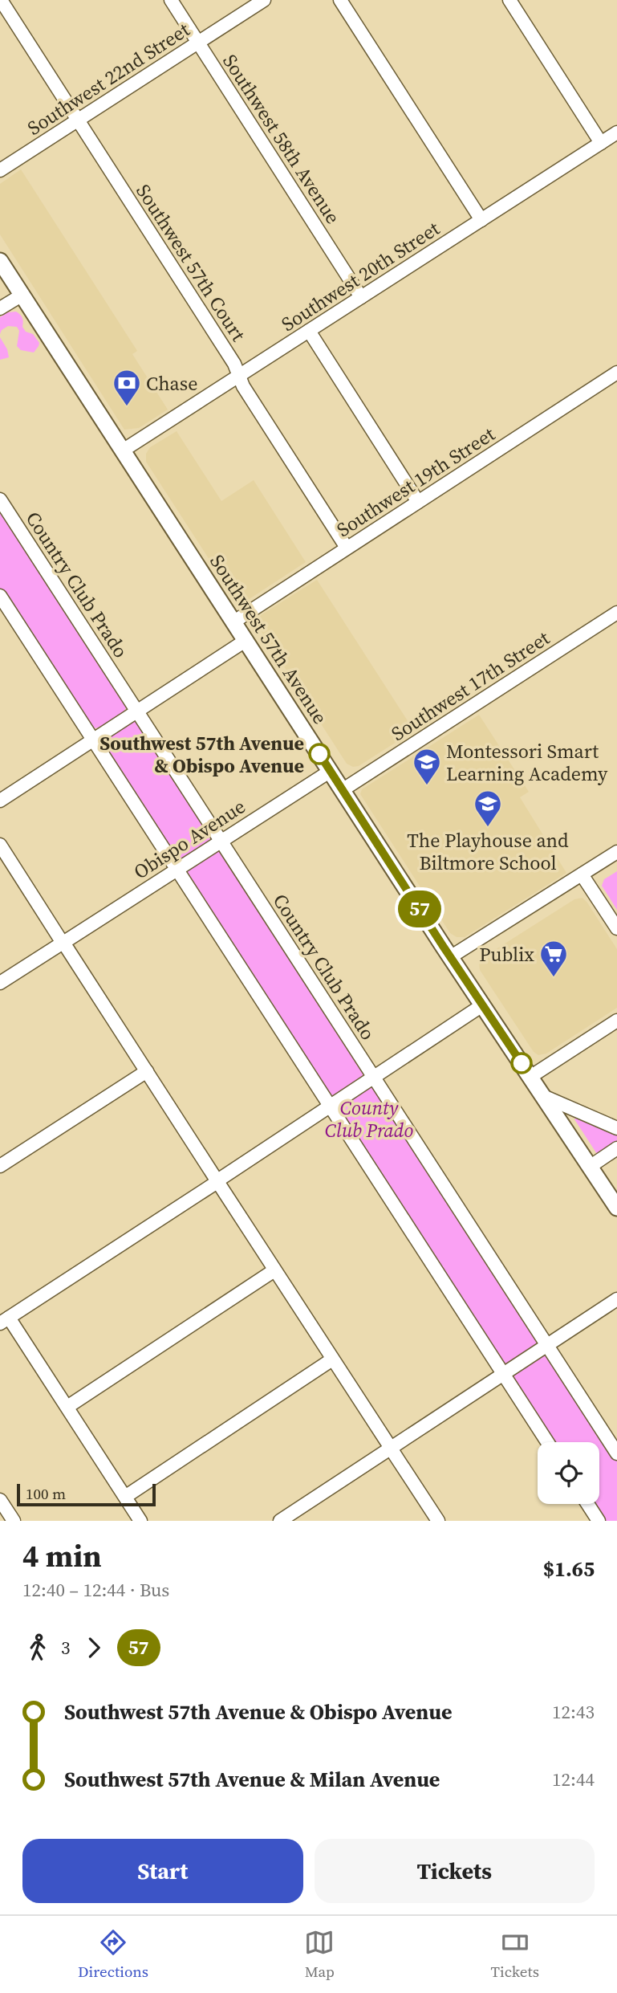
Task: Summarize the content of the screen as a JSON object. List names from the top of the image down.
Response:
{
  "streets": {
    "main road": ["Southwest 57th Avenue"],
    "street": [
      "Southwest 22nd Street",
      "Southwest 58th Avenue",
      "Southwest 57th Court",
      "Southwest 20th Street",
      "Southwest 19th Street",
      "Country Club Prado",
      "Southwest 17th Street",
      "Obispo Avenue"
    ]
  },
  "crossings": [
    ["Southwest 22nd Street", "Southwest 58th Avenue"],
    ["Southwest 22nd Street", "Southwest 57th Court"],
    ["Southwest 58th Avenue", "Southwest 20th Street"],
    ["Southwest 57th Court", "Southwest 20th Street"],
    ["Southwest 57th Court", "Southwest 19th Street"],
    ["Southwest 20th Street", "Southwest 57th Avenue"],
    ["Southwest 19th Street", "Southwest 57th Avenue"],
    ["Country Club Prado", "Obispo Avenue"],
    ["Southwest 57th Avenue", "Southwest 17th Street"],
    ["Southwest 57th Avenue", "Obispo Avenue"]
  ],
  "parks": ["County Club Prado"],
  "places": {
    "bank": ["Chase"],
    "other": ["Southwest 57th Avenue & Obispo Avenue"],
    "school or university": ["Montessori Smart Learning Academy", "The Playhouse and Biltmore School"],
    "supermarket": ["Publix"]
  },
  "lines": ["bus line 57"],
  "scale_bar": "100 m",
  "page": {
    "on_map": "57",
    "scale": "100 m",
    "heading": ["4 min", "12:40 – 12:44 · Bus", "$1.65"],
    "legs": ["3", "57"],
    "list": [
      {
        "name": "Southwest 57th Avenue & Obispo Avenue",
        "value": "12:43"
      },
      {
        "name": "Southwest 57th Avenue & Milan Avenue",
        "value": "12:44"
      }
    ],
    "buttons": ["Start", "Tickets"],
    "tabs": ["Directions", "Map", "Tickets"]
  }
}
